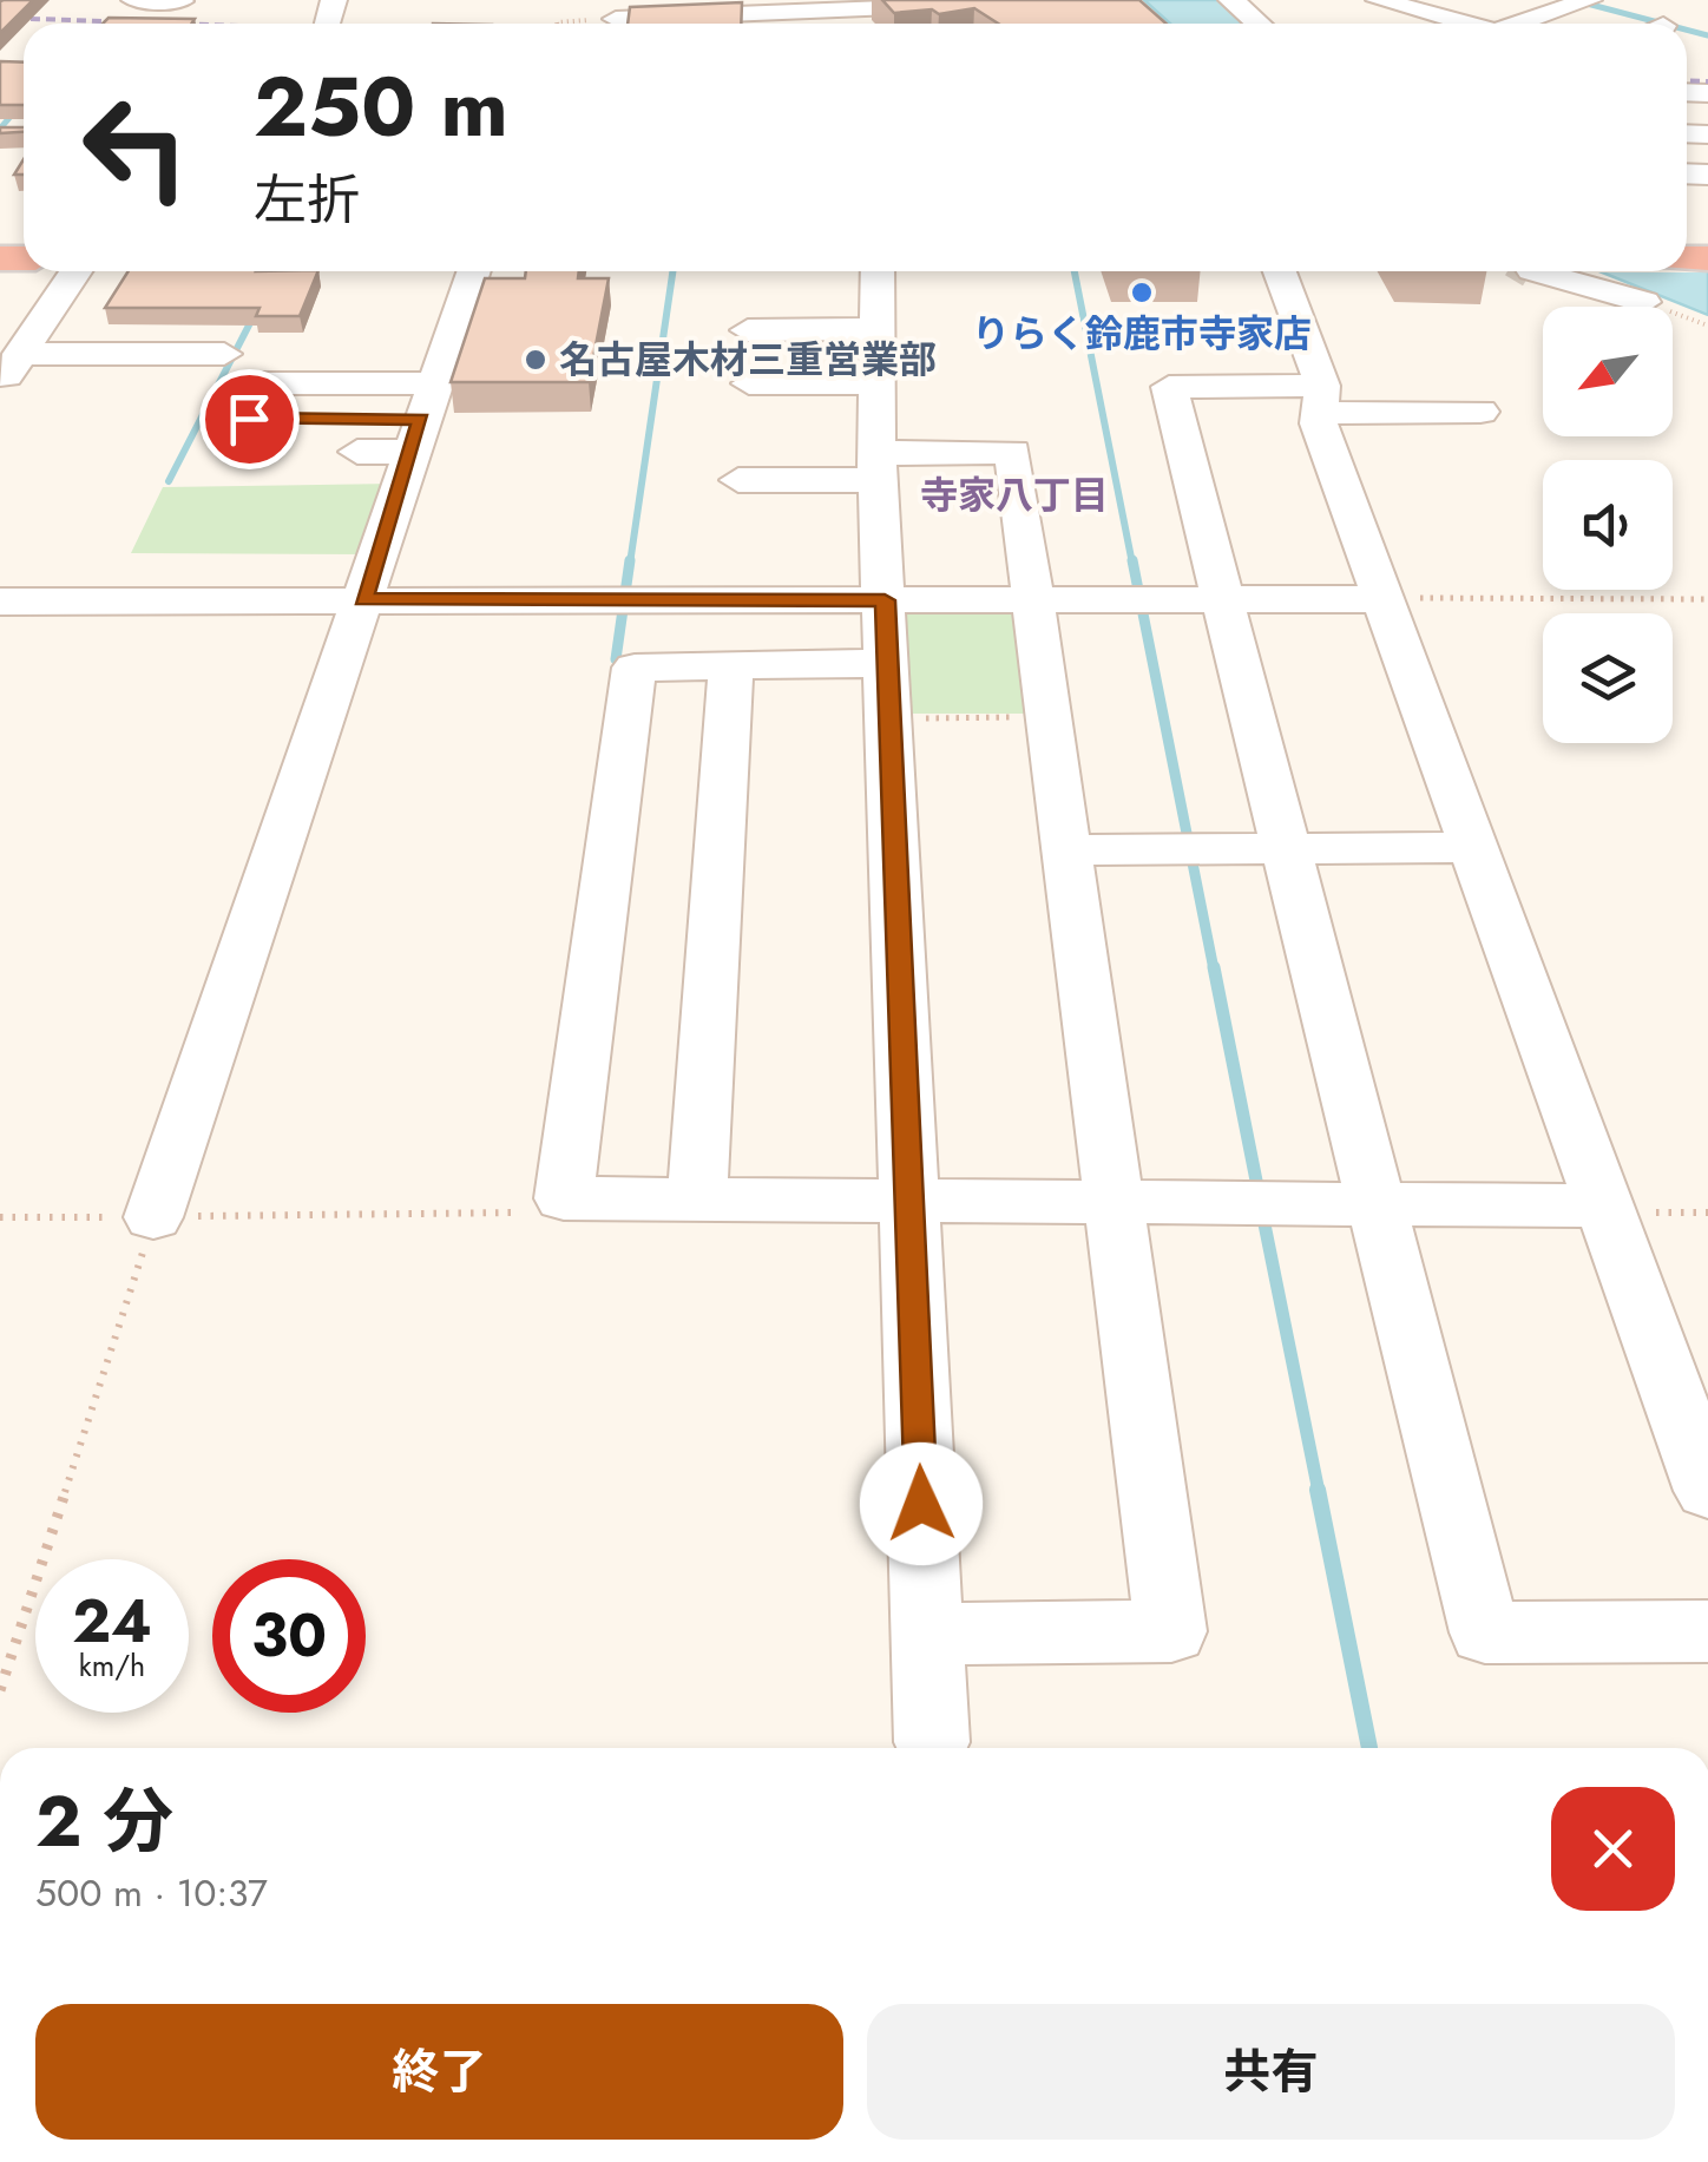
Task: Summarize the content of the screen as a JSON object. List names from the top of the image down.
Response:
{
  "districts": ["寺家八丁目"],
  "places": ["りらく鈴鹿市寺家店", "名古屋木材三重営業部"],
  "north": "bottom left",
  "page": {
    "turn": ["250 m", "左折"],
    "speed": "24 km/h",
    "limit": "30",
    "heading": ["2 分", "500 m · 10:37"],
    "buttons": ["終了", "共有"]
  }
}
